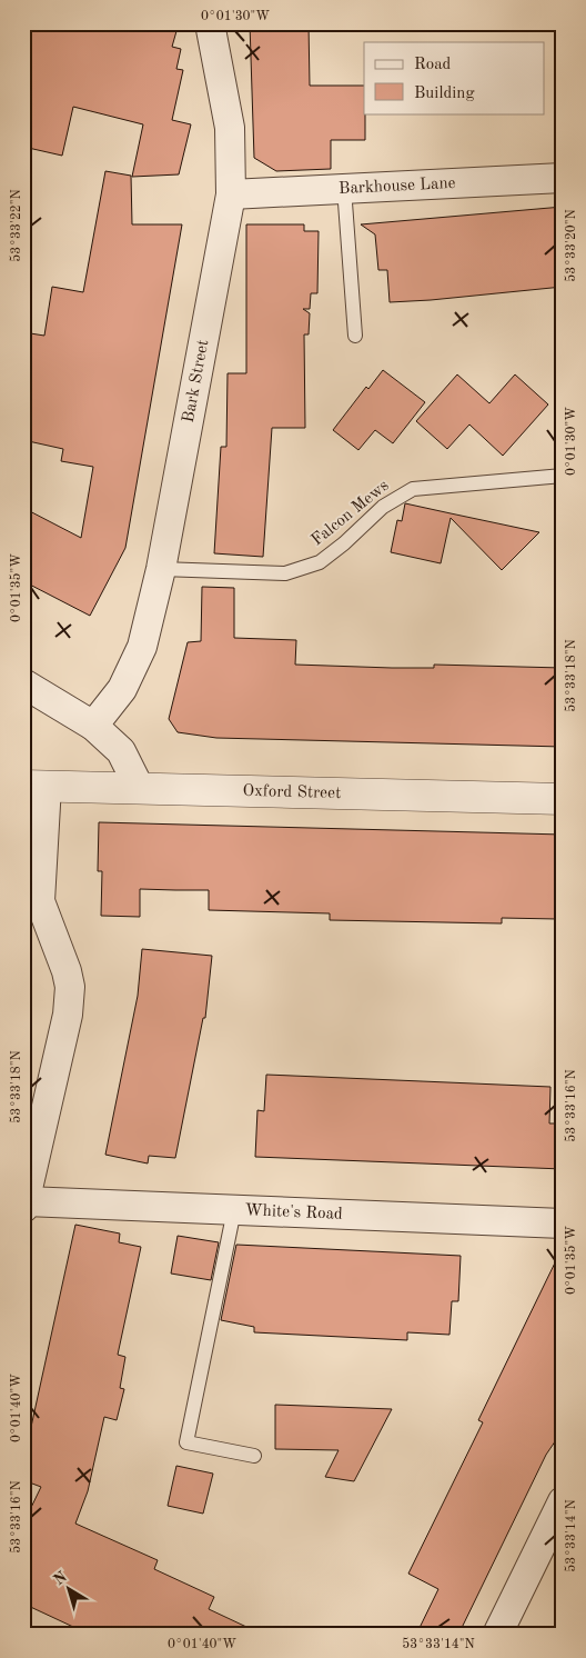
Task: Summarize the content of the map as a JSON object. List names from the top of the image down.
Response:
{
  "streets": {
    "street": [
      "Barkhouse Lane",
      "Bark Street",
      "Oxford Street",
      "White's Road"
    ],
    "lane": ["Falcon Mews"]
  },
  "crossings": [
    ["Barkhouse Lane", "Bark Street"],
    ["Bark Street", "Falcon Mews"]
  ],
  "legend": ["Road", "Building"],
  "north": "top left",
  "coordinates": [
    "0°01'30\"W",
    "53°33'22\"N",
    "53°33'20\"N",
    "0°01'35\"W",
    "53°33'18\"N",
    "53°33'16\"N",
    "0°01'40\"W",
    "53°33'14\"N"
  ]
}
